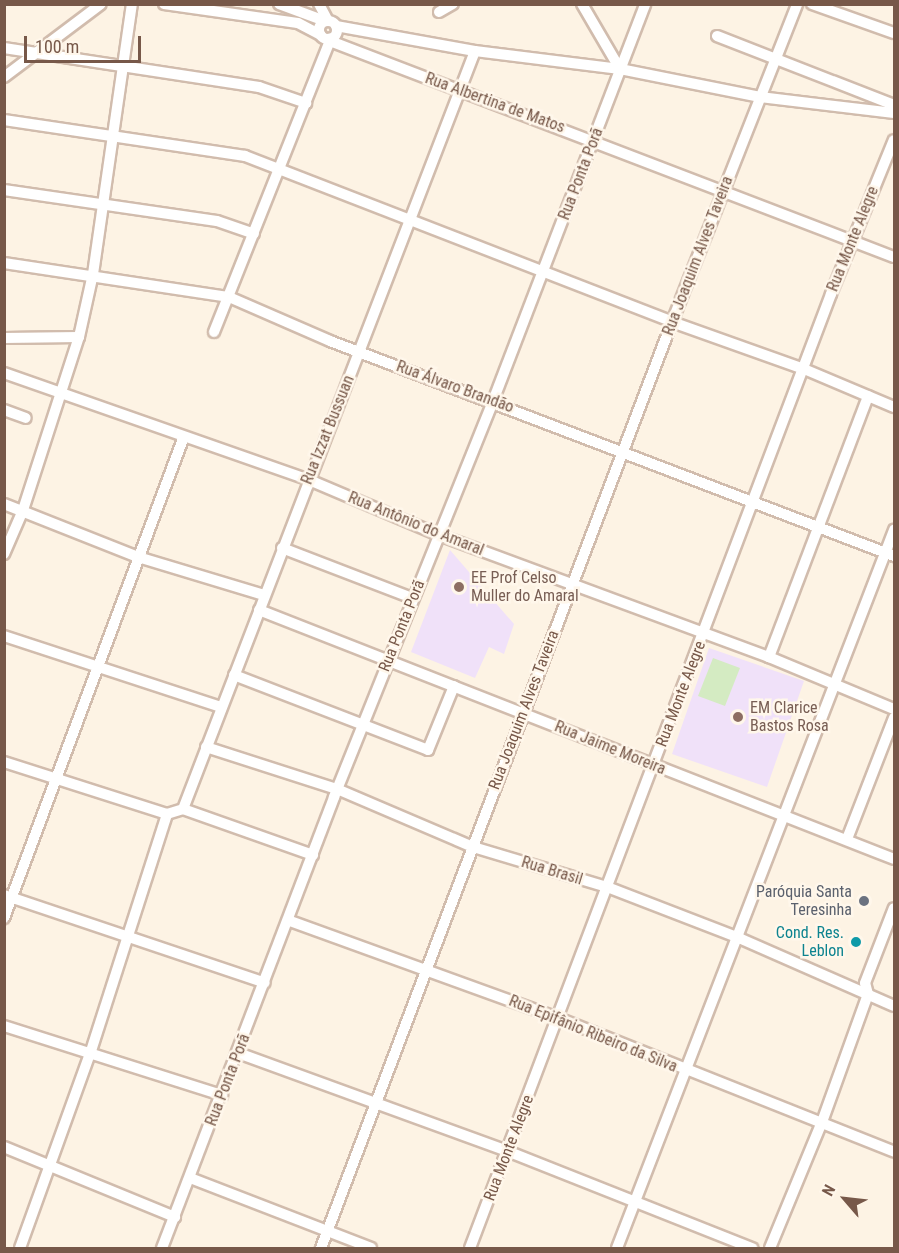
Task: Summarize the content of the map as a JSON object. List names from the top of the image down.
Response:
{
  "streets": {
    "street": [
      "Rua Albertina de Matos",
      "Rua Ponta Porã",
      "Rua Monte Alegre",
      "Rua Joaquim Alves Taveira",
      "Rua Álvaro Brandão",
      "Rua Izzat Bussuan",
      "Rua Antônio do Amaral",
      "Rua Jaime Moreira",
      "Rua Brasil",
      "Rua Epifânio Ribeiro da Silva"
    ]
  },
  "crossings": [
    ["Rua Albertina de Matos", "Rua Ponta Porã"],
    ["Rua Albertina de Matos", "Rua Monte Alegre"],
    ["Rua Albertina de Matos", "Rua Joaquim Alves Taveira"],
    ["Rua Albertina de Matos", "Rua Izzat Bussuan"],
    ["Rua Ponta Porã", "Rua Álvaro Brandão"],
    ["Rua Ponta Porã", "Rua Antônio do Amaral"],
    ["Rua Ponta Porã", "Rua Jaime Moreira"],
    ["Rua Ponta Porã", "Rua Brasil"],
    ["Rua Ponta Porã", "Rua Epifânio Ribeiro da Silva"],
    ["Rua Monte Alegre", "Rua Álvaro Brandão"],
    ["Rua Monte Alegre", "Rua Antônio do Amaral"],
    ["Rua Monte Alegre", "Rua Jaime Moreira"],
    ["Rua Monte Alegre", "Rua Brasil"],
    ["Rua Monte Alegre", "Rua Epifânio Ribeiro da Silva"],
    ["Rua Joaquim Alves Taveira", "Rua Álvaro Brandão"],
    ["Rua Joaquim Alves Taveira", "Rua Antônio do Amaral"],
    ["Rua Joaquim Alves Taveira", "Rua Jaime Moreira"],
    ["Rua Joaquim Alves Taveira", "Rua Brasil"],
    ["Rua Joaquim Alves Taveira", "Rua Epifânio Ribeiro da Silva"],
    ["Rua Álvaro Brandão", "Rua Izzat Bussuan"],
    ["Rua Izzat Bussuan", "Rua Antônio do Amaral"],
    ["Rua Izzat Bussuan", "Rua Jaime Moreira"],
    ["Rua Izzat Bussuan", "Rua Brasil"]
  ],
  "places": [
    "EE Prof Celso Muller do Amaral",
    "EM Clarice Bastos Rosa",
    "Paróquia Santa Teresinha",
    "Cond. Res. Leblon"
  ],
  "scale_bar": "100 m",
  "north": "top left"
}
